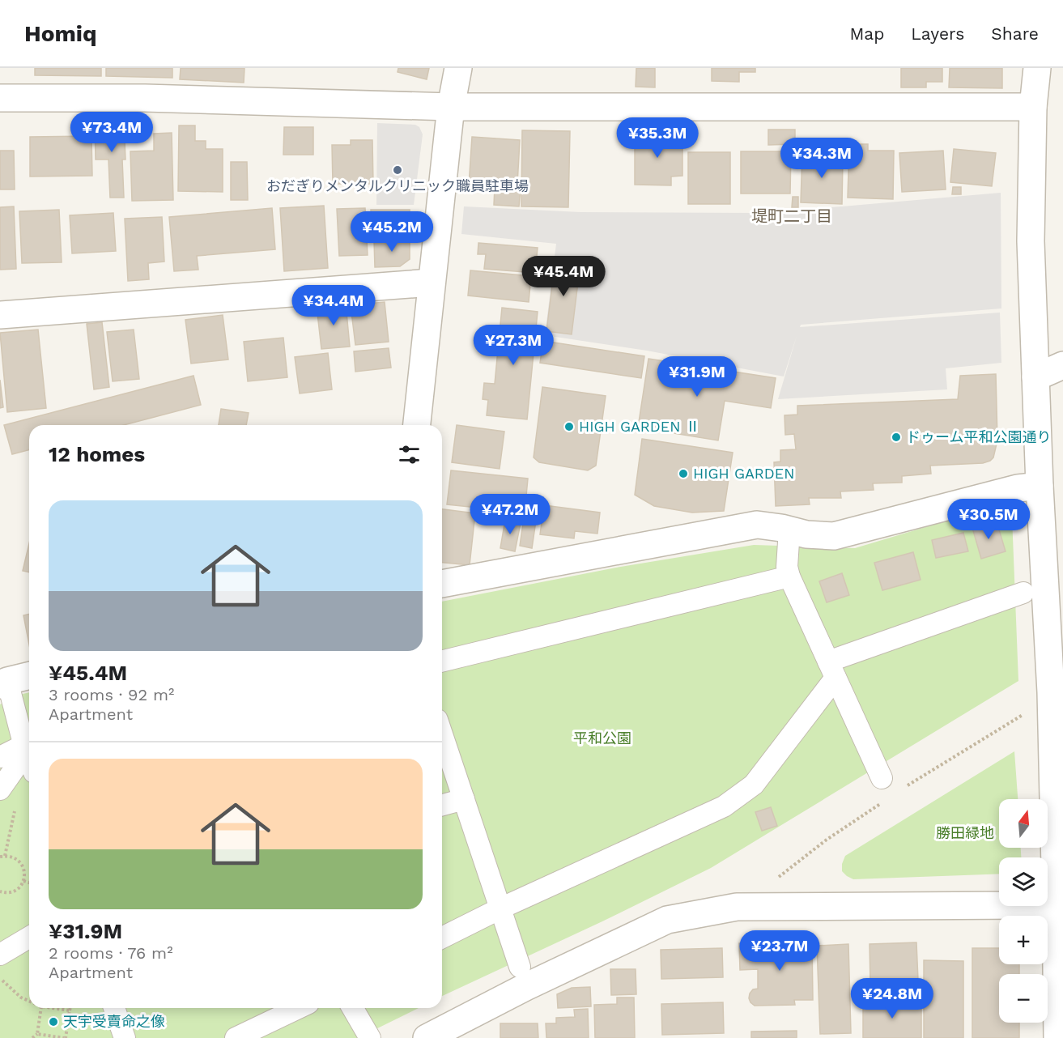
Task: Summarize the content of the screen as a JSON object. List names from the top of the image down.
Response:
{
  "districts": ["堤町二丁目"],
  "parks": ["平和公園", "勝田緑地"],
  "places": [
    "おだぎりメンタルクリニック職員駐車場",
    "HIGH GARDEN Ⅱ",
    "ドゥーム平和公園通り",
    "HIGH GARDEN",
    "天宇受賣命之像"
  ],
  "north": "top",
  "page": {
    "header": "Homiq",
    "nav": ["Map", "Layers", "Share"],
    "price": [
      "¥73.4M",
      "¥35.3M",
      "¥34.3M",
      "¥45.2M",
      "¥45.4M",
      "¥34.4M",
      "¥27.3M",
      "¥31.9M",
      "¥47.2M",
      "¥30.5M",
      "¥23.7M",
      "¥24.8M"
    ],
    "heading": "12 homes",
    "list": [
      {
        "name": "¥45.4M",
        "note": "3 rooms · 92 m² · Apartment"
      },
      {
        "name": "¥31.9M",
        "note": "2 rooms · 76 m² · Apartment"
      }
    ],
    "map_buttons": ["+", "−"]
  }
}
